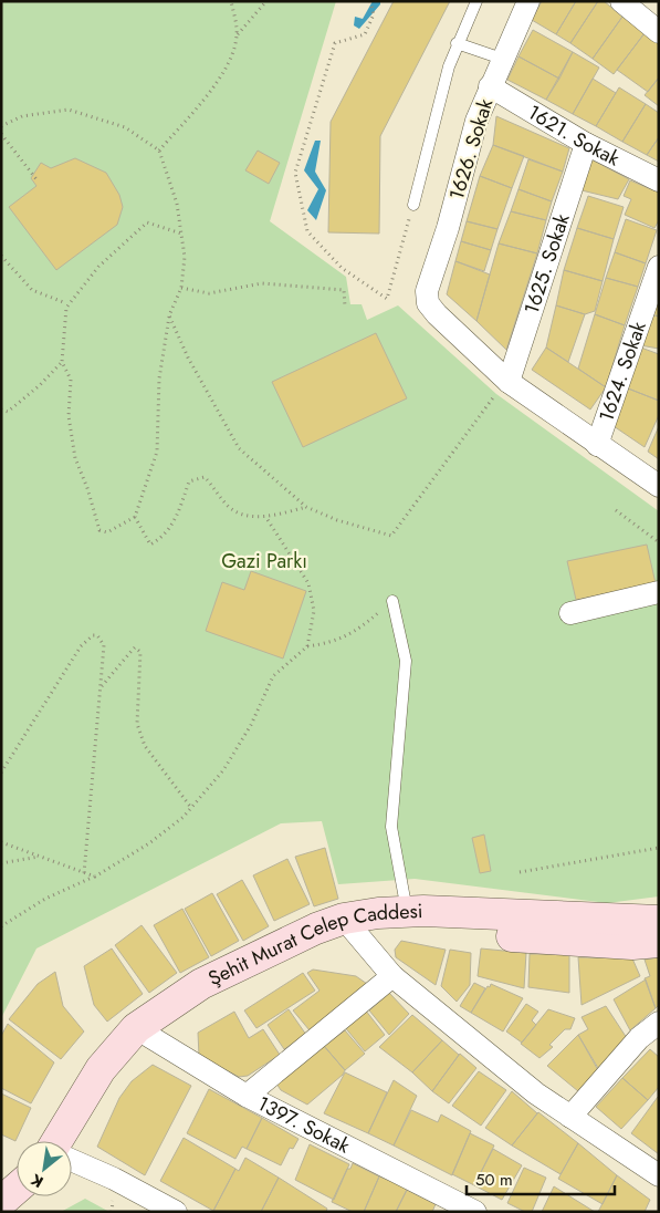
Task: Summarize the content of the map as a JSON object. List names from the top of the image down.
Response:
{
  "streets": {
    "street": [
      "1621. Sokak",
      "1626. Sokak",
      "1625. Sokak",
      "1624. Sokak",
      "Şehit Murat Celep Caddesi",
      "1397. Sokak"
    ]
  },
  "crossings": [
    ["1621. Sokak", "1626. Sokak"],
    ["1621. Sokak", "1625. Sokak"],
    ["1626. Sokak", "1625. Sokak"],
    ["Şehit Murat Celep Caddesi", "1397. Sokak"]
  ],
  "parks": ["Gazi Parkı"],
  "scale_bar": "50 m",
  "north": "bottom left"
}
